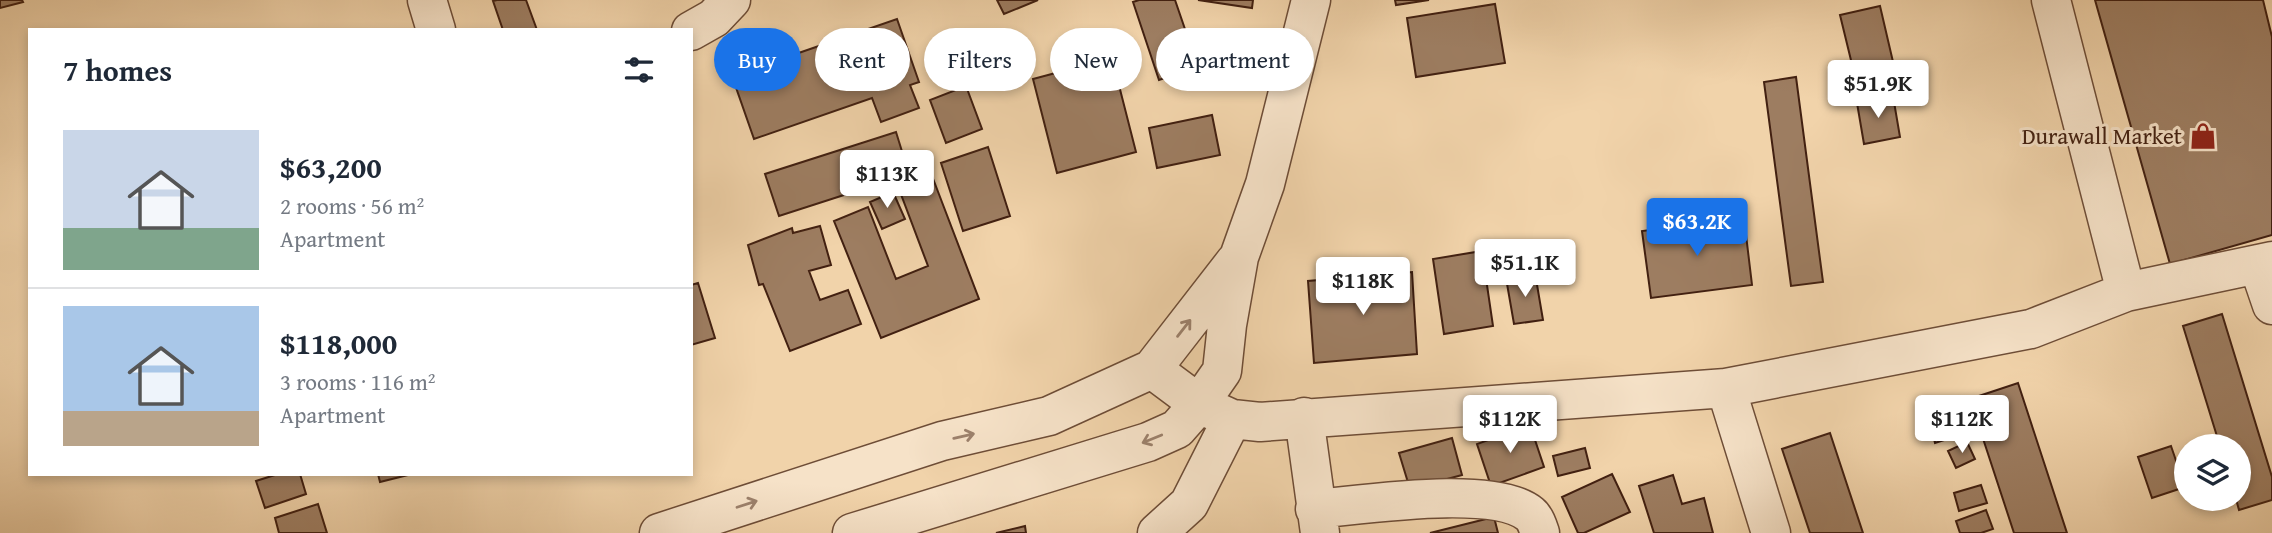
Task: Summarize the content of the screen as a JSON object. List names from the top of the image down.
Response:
{
  "places": {
    "shop": ["Durawall Market"]
  },
  "page": {
    "chip": [
      "Buy",
      "Rent",
      "Filters",
      "New",
      "Apartment"
    ],
    "heading": "7 homes",
    "price": [
      "$51.9K",
      "$113K",
      "$63.2K",
      "$51.1K",
      "$118K",
      "$112K",
      "$112K"
    ],
    "list": [
      {
        "name": "$63,200",
        "note": "2 rooms · 56 m² · Apartment"
      },
      {
        "name": "$118,000",
        "note": "3 rooms · 116 m² · Apartment"
      }
    ]
  }
}
